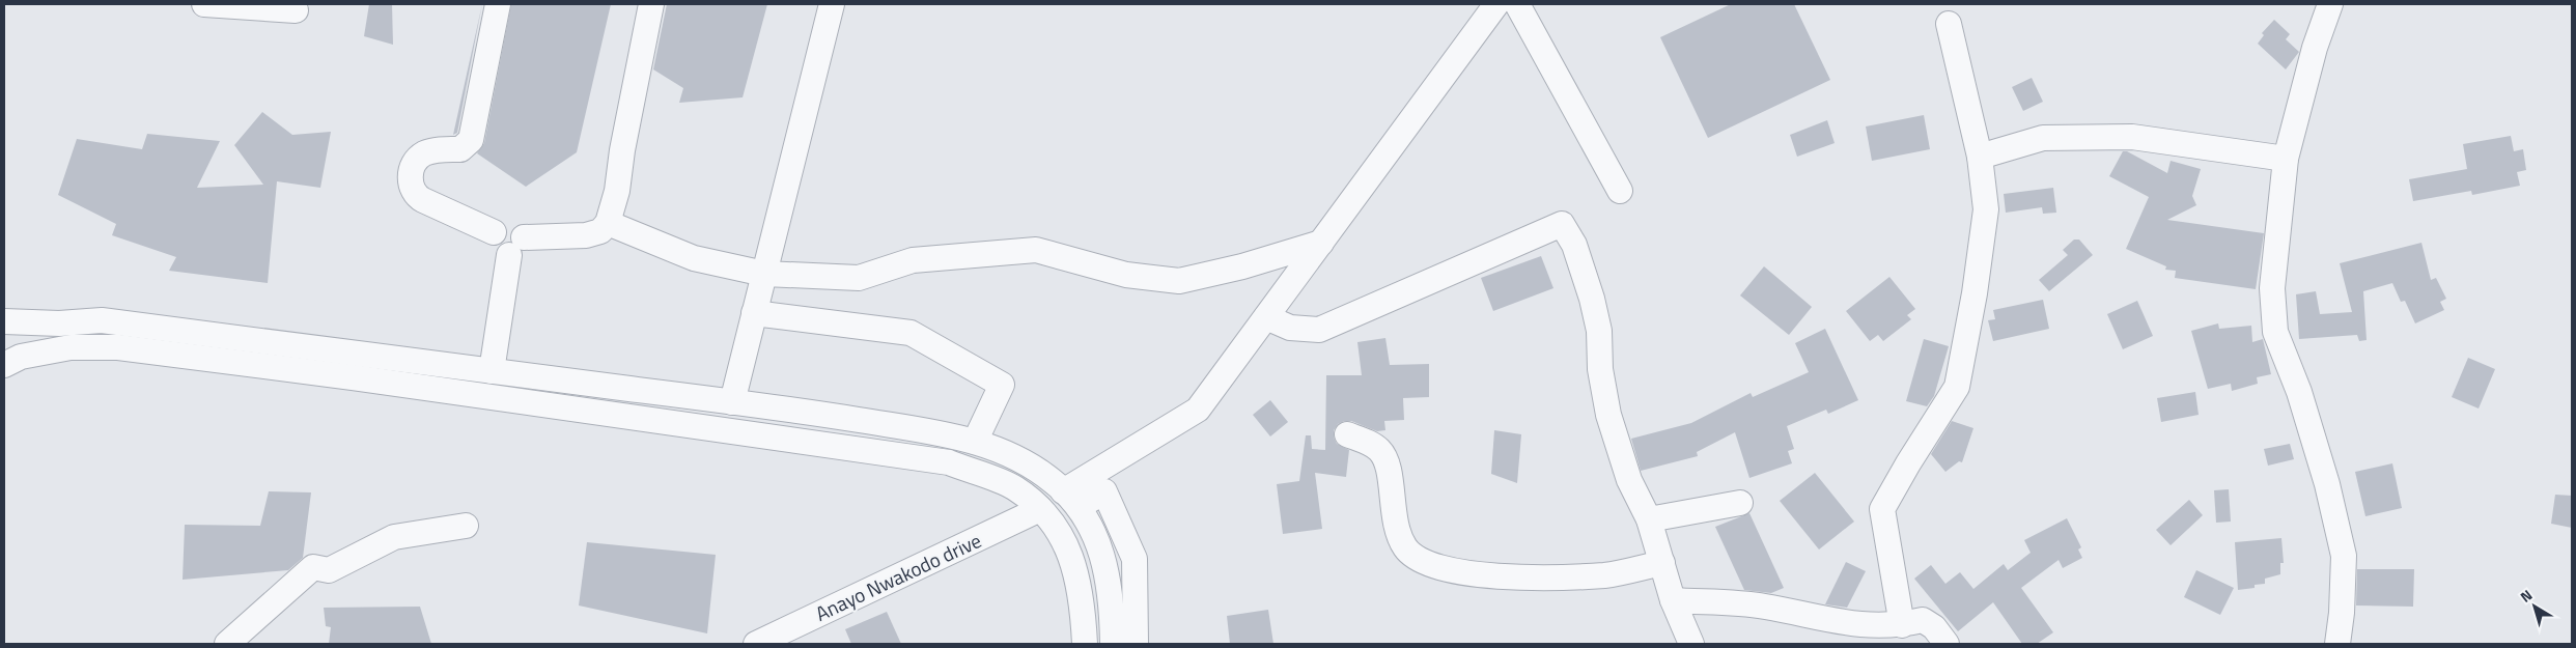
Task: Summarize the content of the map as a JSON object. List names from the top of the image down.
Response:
{
  "streets": {
    "street": ["Anayo Nwakodo drive"]
  },
  "north": "top left"
}
